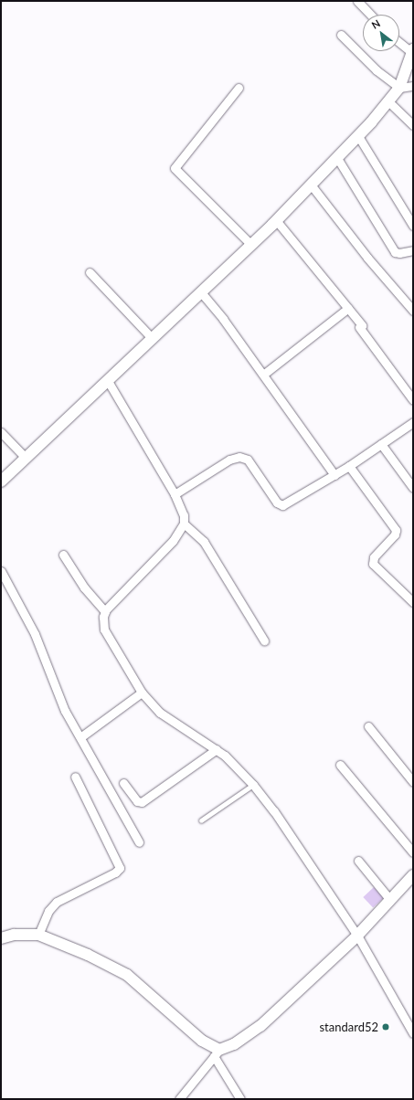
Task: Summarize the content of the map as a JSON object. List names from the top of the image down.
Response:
{
  "places": ["standard52"],
  "north": "top left"
}
